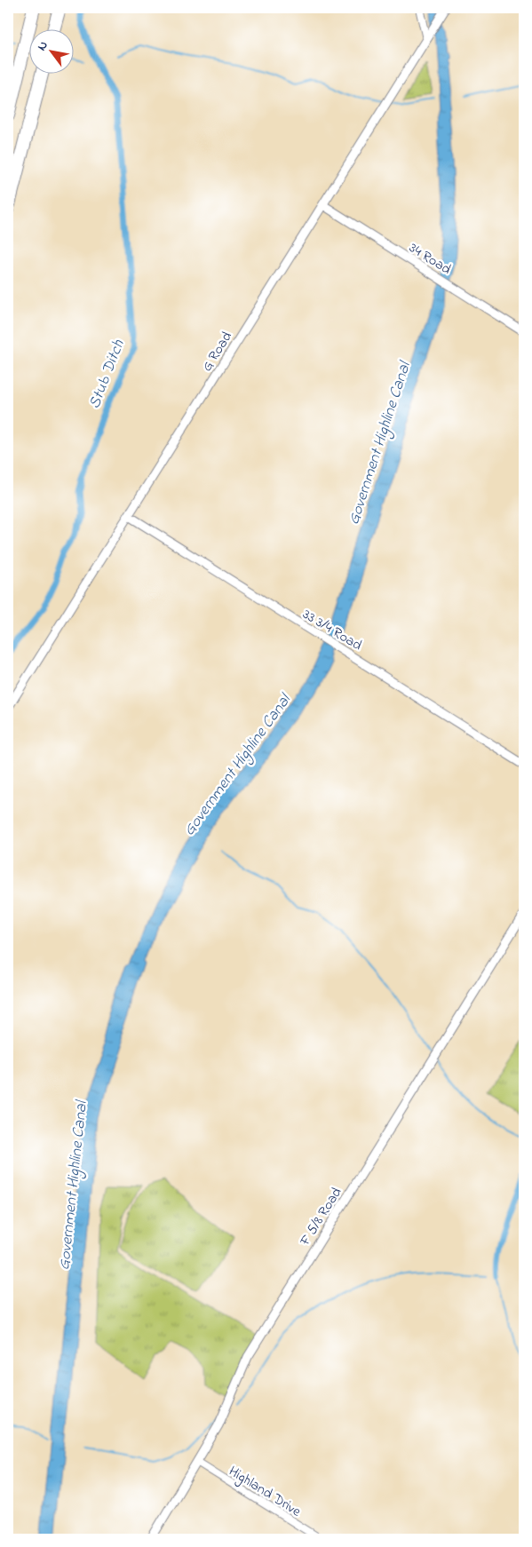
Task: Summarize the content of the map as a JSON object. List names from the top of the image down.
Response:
{
  "streets": {
    "street": [
      "34 Road",
      "G Road",
      "33 3/4 Road",
      "F 5/8 Road",
      "Highland Drive"
    ]
  },
  "crossings": [
    ["34 Road", "G Road"],
    ["G Road", "33 3/4 Road"],
    ["F 5/8 Road", "Highland Drive"]
  ],
  "water": ["Stub Ditch", "Government Highline Canal"],
  "north": "top left"
}
